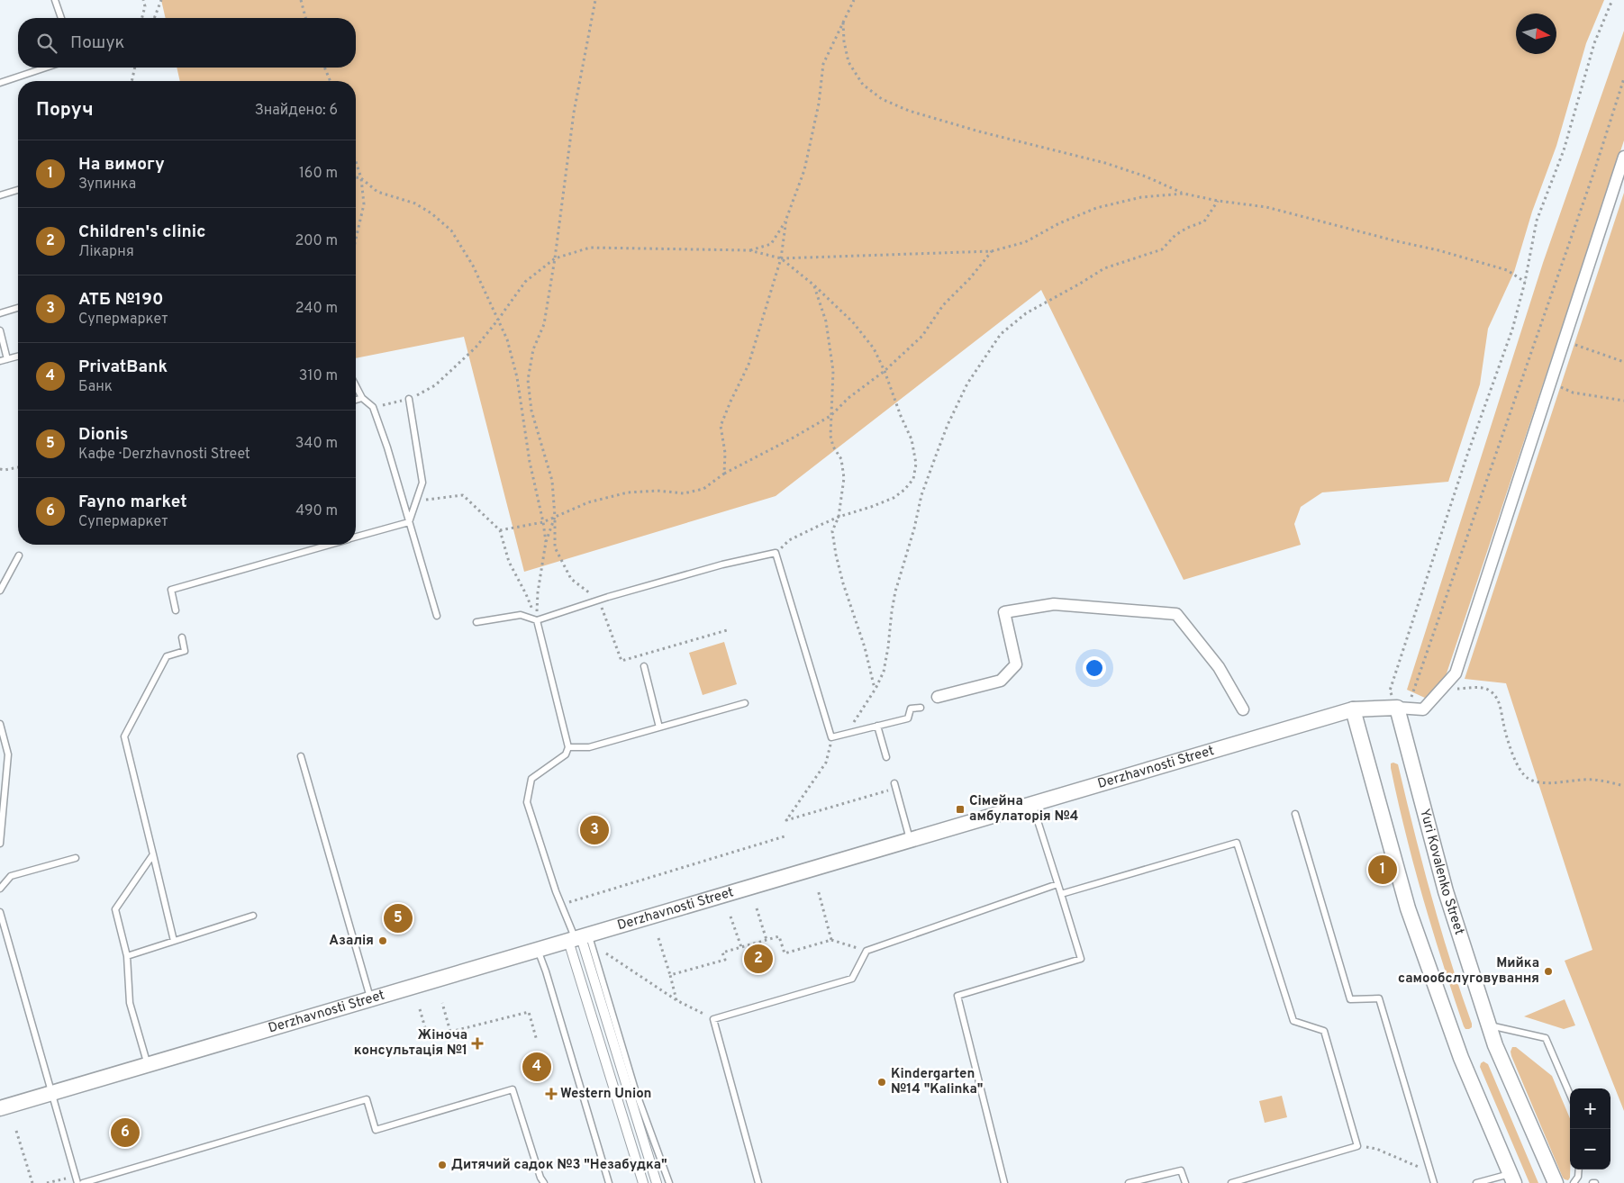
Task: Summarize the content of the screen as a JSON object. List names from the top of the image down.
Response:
{
  "streets": {
    "street": ["Derzhavnosti Street", "Yuri Kovalenko Street"]
  },
  "crossings": [
    ["Derzhavnosti Street", "Yuri Kovalenko Street"]
  ],
  "places": {
    "transit": ["Сімейна амбулаторія №4"],
    "other": [
      "Азалія",
      "Мийка самообслуговування",
      "Kindergarten №14 \"Kalinka\"",
      "Дитячий садок №3 \"Незабудка\""
    ],
    "health": ["Жіноча консультація №1", "Western Union"]
  },
  "north": "right",
  "page": {
    "search": "Пошук",
    "heading": ["Поруч", "Знайдено: 6"],
    "list": [
      {
        "mark": "1",
        "name": "На вимогу",
        "note": "Зупинка",
        "value": "160 m"
      },
      {
        "mark": "2",
        "name": "Children's clinic",
        "note": "Лікарня",
        "value": "200 m"
      },
      {
        "mark": "3",
        "name": "АТБ №190",
        "note": "Супермаркет",
        "value": "240 m"
      },
      {
        "mark": "4",
        "name": "PrivatBank",
        "note": "Банк",
        "value": "310 m"
      },
      {
        "mark": "5",
        "name": "Dionis",
        "note": "Кафе · Derzhavnosti Street",
        "value": "340 m"
      },
      {
        "mark": "6",
        "name": "Fayno market",
        "note": "Супермаркет",
        "value": "490 m"
      }
    ],
    "pins": [
      "3",
      "1",
      "5",
      "2",
      "4",
      "6"
    ],
    "map_buttons": ["+", "−"]
  }
}
